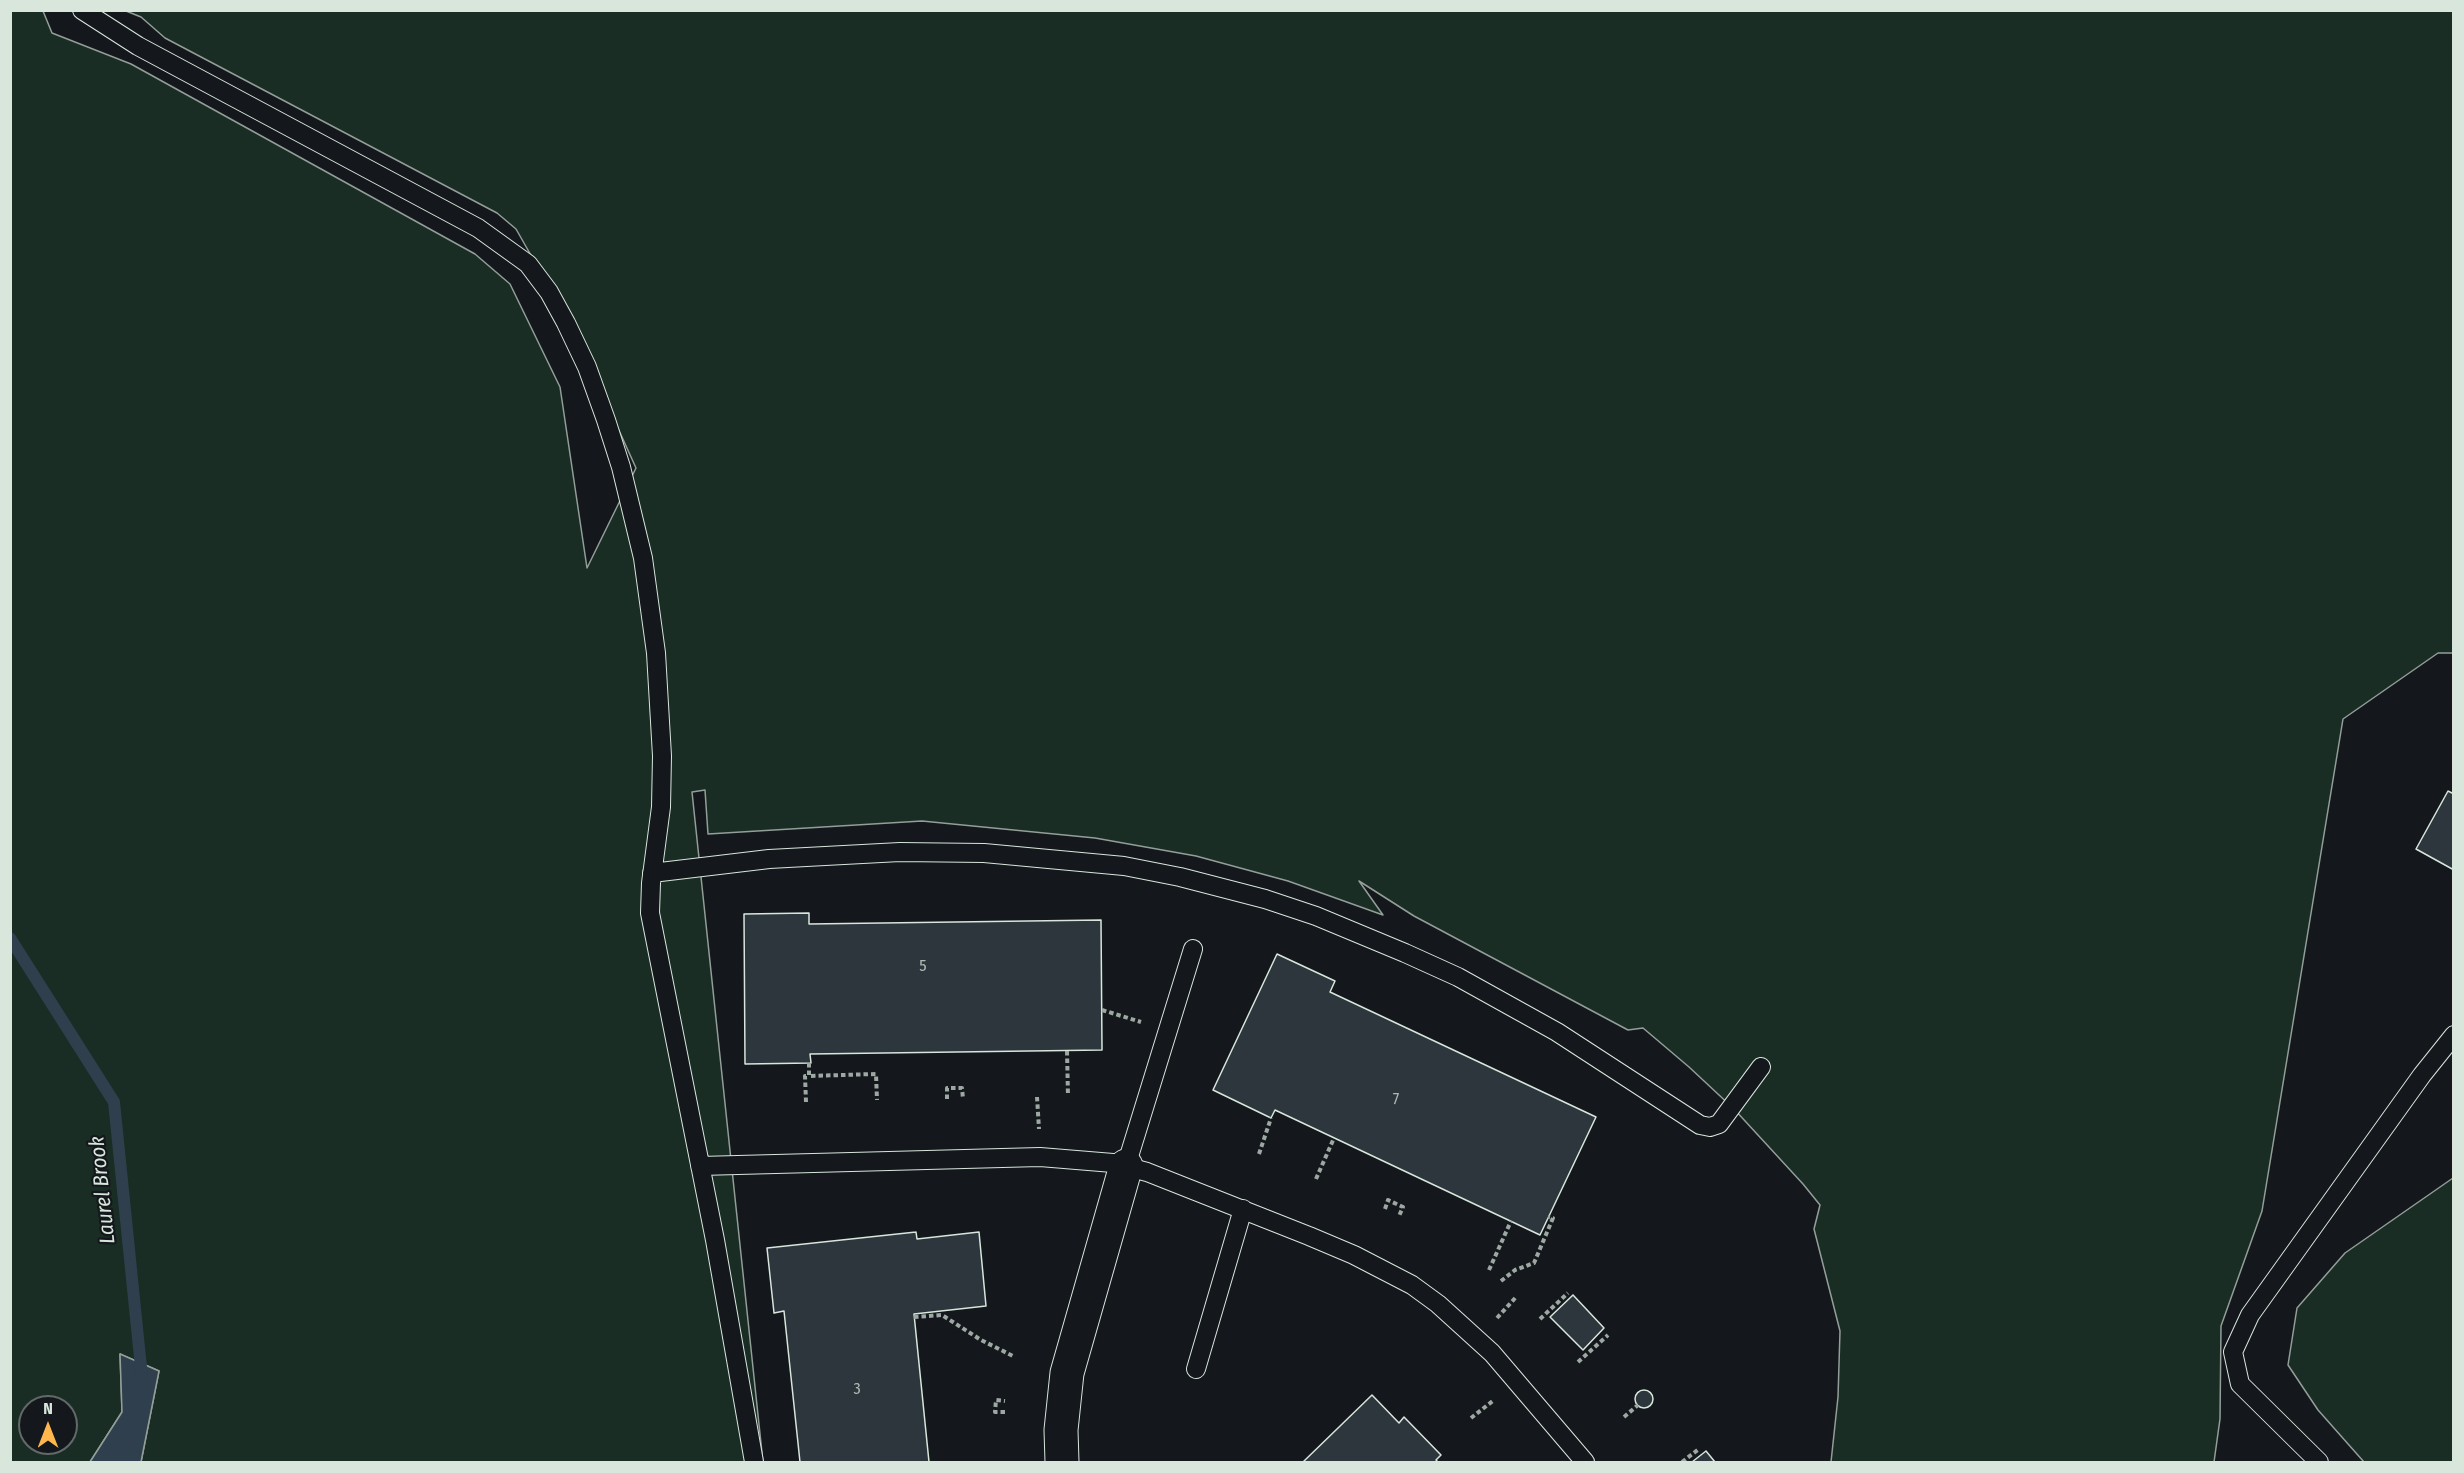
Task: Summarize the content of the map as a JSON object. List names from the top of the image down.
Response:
{
  "water": ["Laurel Brook"],
  "house_numbers": ["5", "7", "3"],
  "north": "top"
}
